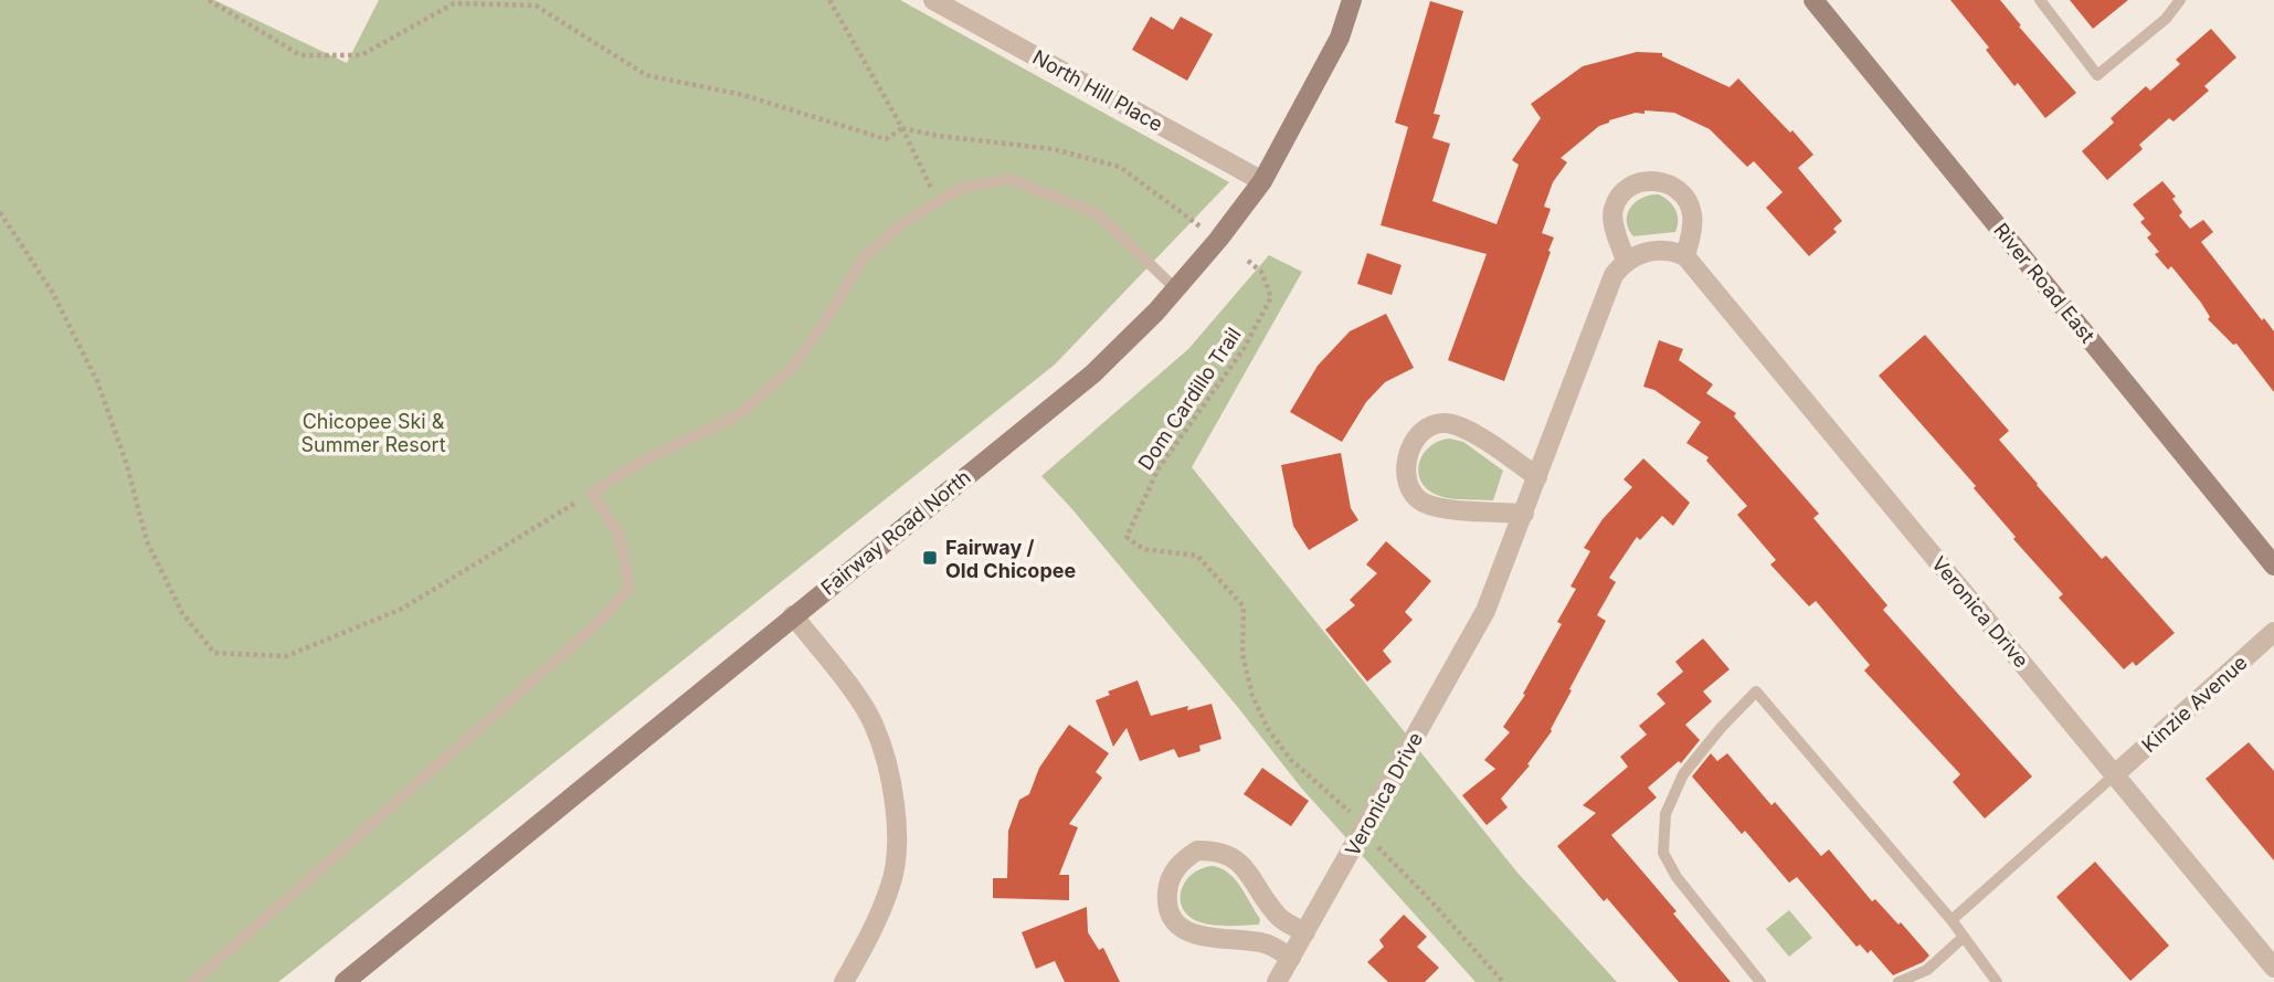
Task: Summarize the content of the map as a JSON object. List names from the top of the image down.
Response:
{
  "streets": {
    "main road": ["River Road East", "Fairway Road North"],
    "street": ["North Hill Place", "Veronica Drive", "Kinzie Avenue"],
    "path": ["Dom Cardillo Trail"]
  },
  "crossings": [
    ["North Hill Place", "Fairway Road North"],
    ["Veronica Drive", "Kinzie Avenue"]
  ],
  "parks": ["Chicopee Ski & Summer Resort"],
  "places": {
    "transit": ["Fairway / Old Chicopee"]
  }
}
